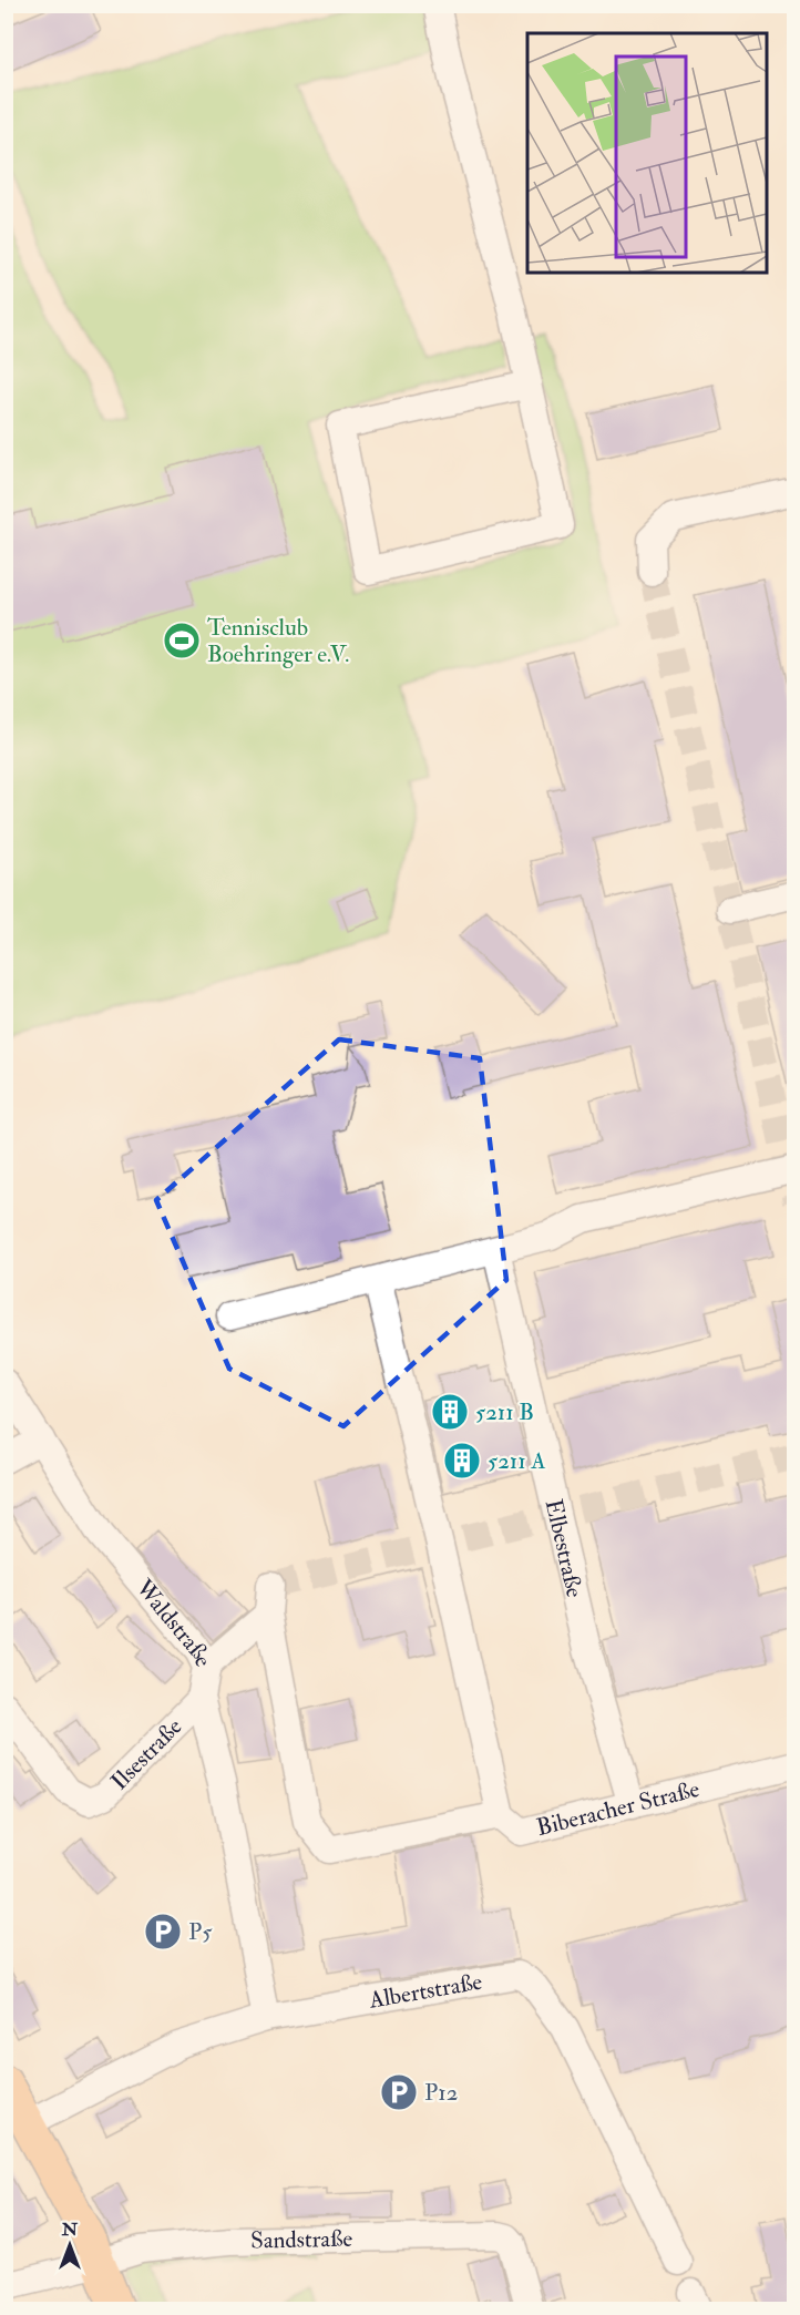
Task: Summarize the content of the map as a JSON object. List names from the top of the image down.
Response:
{
  "streets": {
    "street": [
      "Elbestraße",
      "Waldstraße",
      "Ilsestraße",
      "Biberacher Straße",
      "Albertstraße",
      "Sandstraße"
    ]
  },
  "crossings": [
    ["Elbestraße", "Biberacher Straße"],
    ["Waldstraße", "Ilsestraße"],
    ["Waldstraße", "Albertstraße"]
  ],
  "places": {
    "sports": ["Tennisclub Boehringer e.V."],
    "building": ["5211 B", "5211 A"],
    "parking": ["P5", "P12"]
  },
  "north": "top"
}
